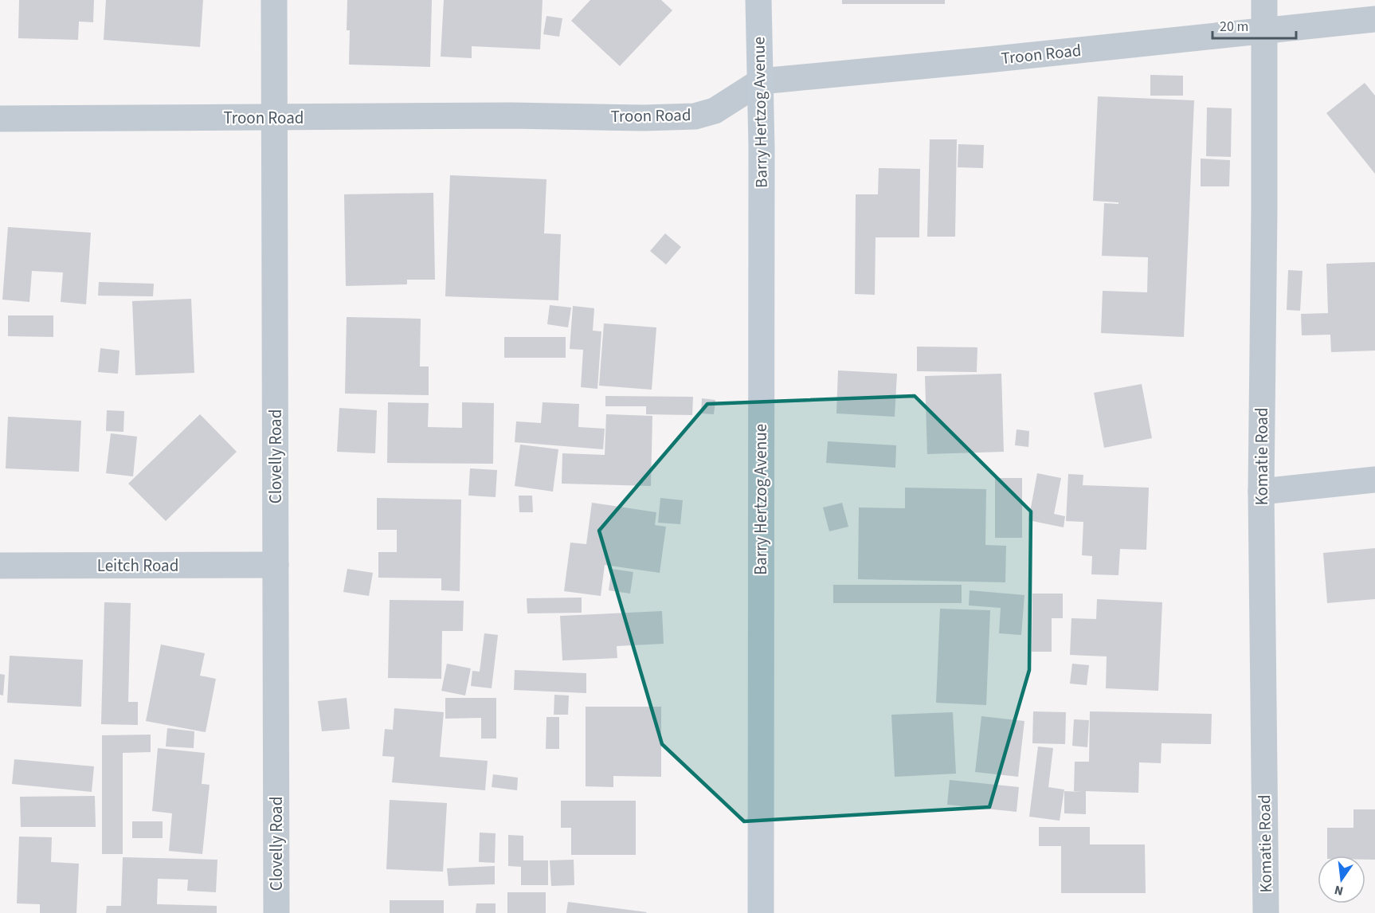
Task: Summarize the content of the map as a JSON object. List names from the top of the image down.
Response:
{
  "streets": {
    "main road": ["Barry Hertzog Avenue"],
    "street": [
      "Troon Road",
      "Clovelly Road",
      "Komatie Road",
      "Leitch Road"
    ]
  },
  "crossings": [
    ["Troon Road", "Barry Hertzog Avenue"],
    ["Troon Road", "Clovelly Road"],
    ["Troon Road", "Komatie Road"],
    ["Clovelly Road", "Leitch Road"]
  ],
  "scale_bar": "20 m",
  "north": "bottom"
}
